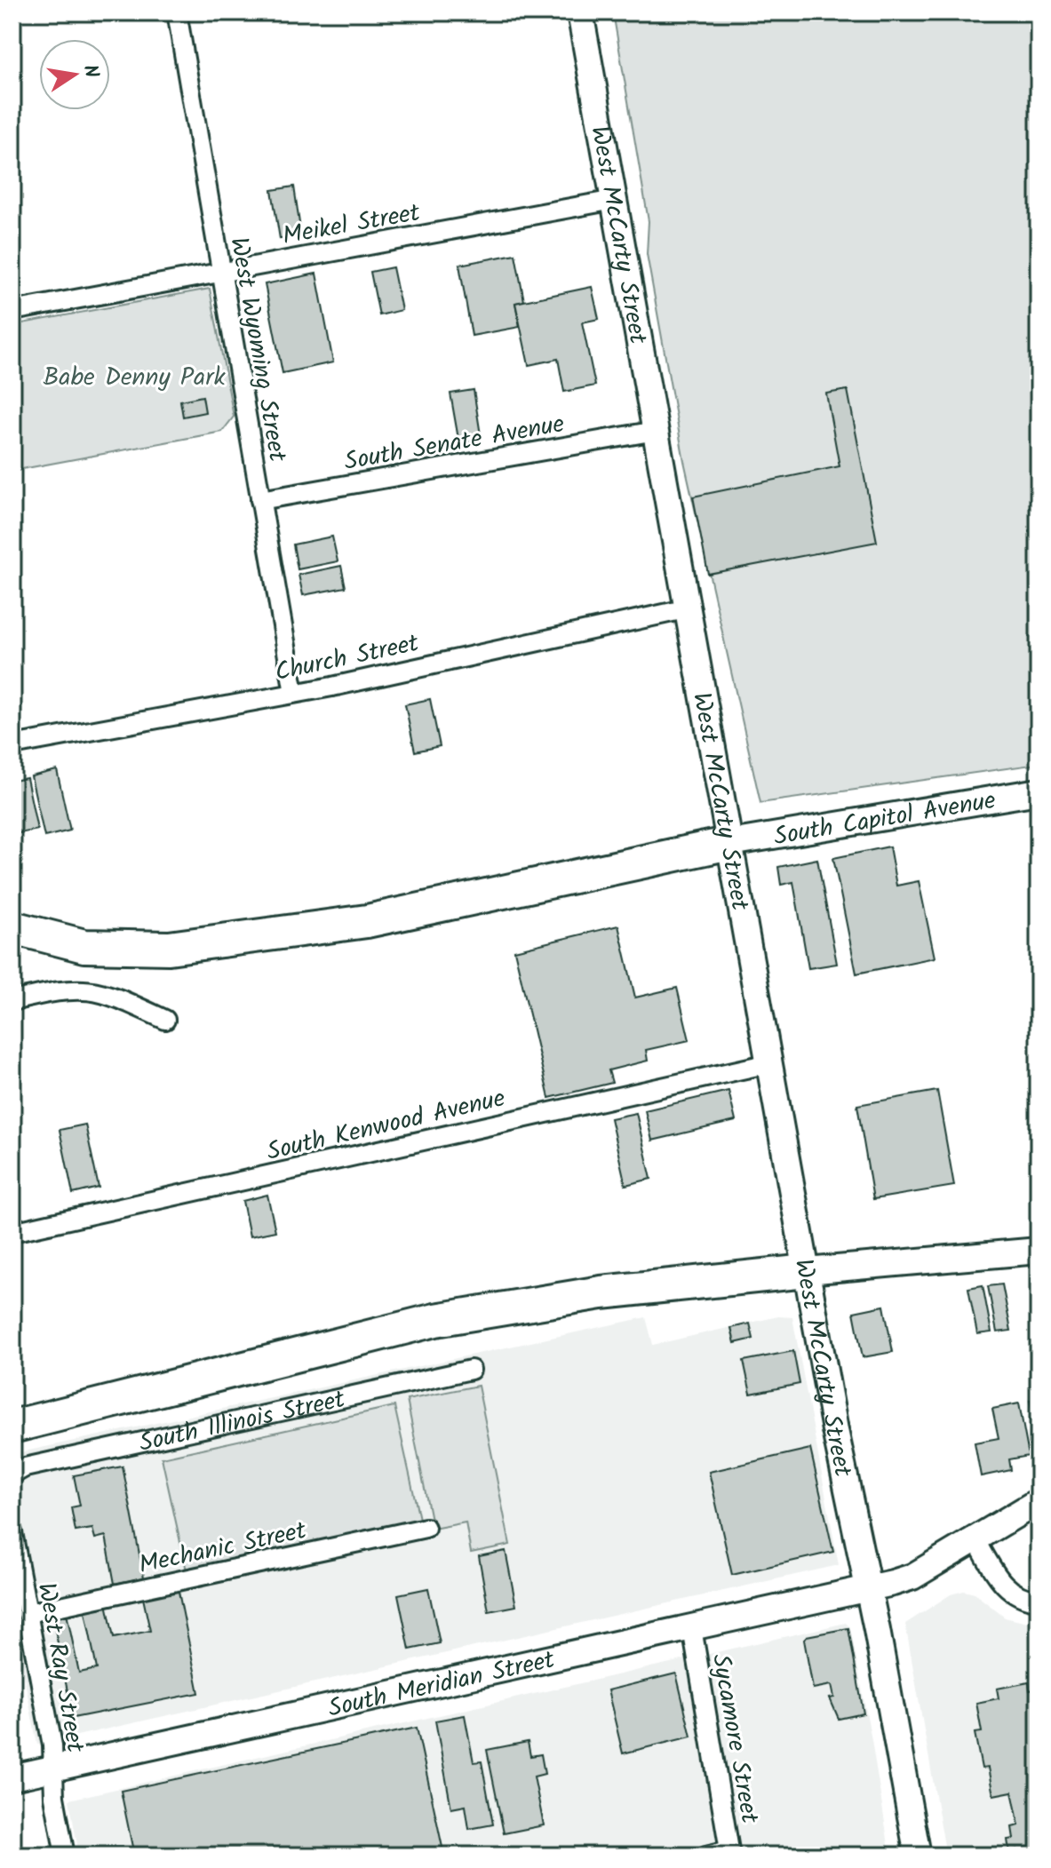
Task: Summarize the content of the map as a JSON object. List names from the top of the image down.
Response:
{
  "streets": {
    "main road": ["West McCarty Street", "South Capitol Avenue", "South Meridian Street"],
    "street": [
      "Meikel Street",
      "West Wyoming Street",
      "South Senate Avenue",
      "Church Street",
      "South Kenwood Avenue",
      "South Illinois Street",
      "Mechanic Street",
      "West Ray Street",
      "Sycamore Street"
    ]
  },
  "crossings": [
    ["Meikel Street", "West McCarty Street"],
    ["Meikel Street", "West Wyoming Street"],
    ["West McCarty Street", "South Senate Avenue"],
    ["West McCarty Street", "Church Street"],
    ["West McCarty Street", "South Capitol Avenue"],
    ["West McCarty Street", "South Kenwood Avenue"],
    ["West McCarty Street", "South Meridian Street"],
    ["West Wyoming Street", "South Senate Avenue"],
    ["West Wyoming Street", "Church Street"],
    ["Mechanic Street", "West Ray Street"],
    ["West Ray Street", "South Meridian Street"],
    ["South Meridian Street", "Sycamore Street"]
  ],
  "parks": ["Babe Denny Park"],
  "north": "right"
}
